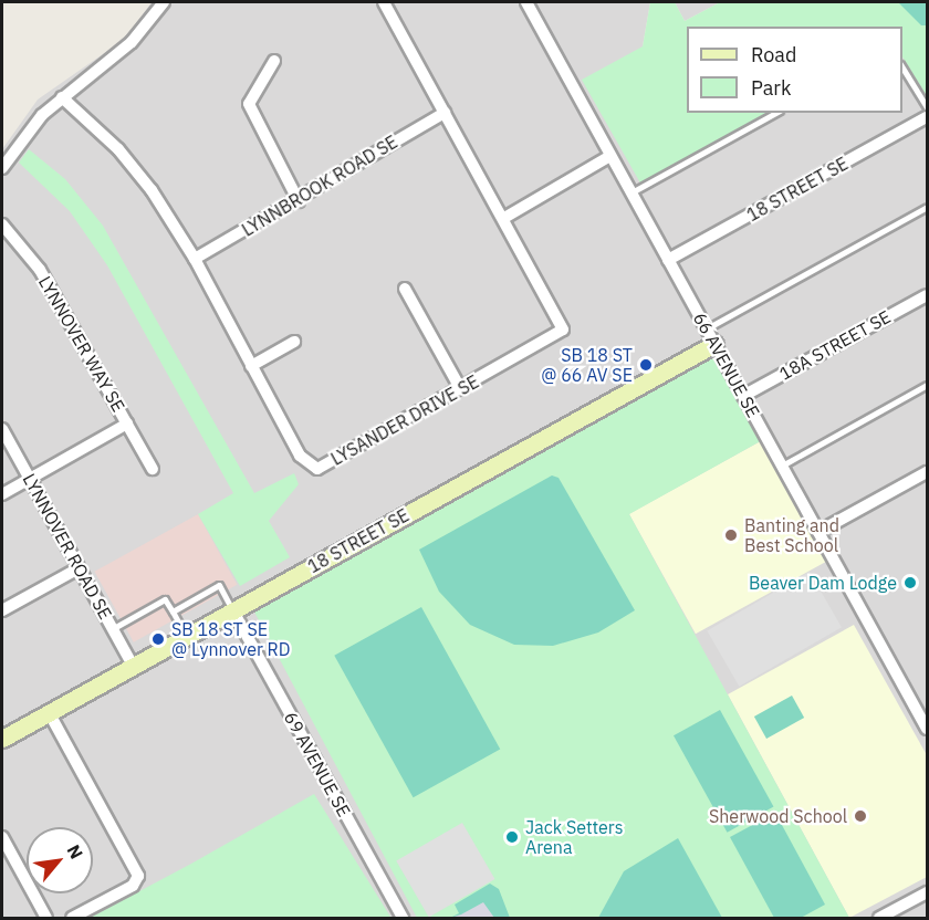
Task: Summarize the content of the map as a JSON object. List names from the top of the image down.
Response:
{
  "streets": {
    "street": [
      "LYNNBROOK ROAD SE",
      "18 STREET SE",
      "LYNNOVER WAY SE",
      "18A STREET SE",
      "66 AVENUE SE",
      "LYSANDER DRIVE SE",
      "LYNNOVER ROAD SE",
      "69 AVENUE SE"
    ]
  },
  "crossings": [
    ["LYNNBROOK ROAD SE", "LYSANDER DRIVE SE"],
    ["18 STREET SE", "66 AVENUE SE"],
    ["18 STREET SE", "LYNNOVER ROAD SE"],
    ["18 STREET SE", "69 AVENUE SE"],
    ["18A STREET SE", "66 AVENUE SE"]
  ],
  "places": [
    "SB 18 ST @ 66 AV SE",
    "Banting and Best School",
    "Beaver Dam Lodge",
    "SB 18 ST SE @ Lynnover RD",
    "Sherwood School",
    "Jack Setters Arena"
  ],
  "legend": ["Road", "Park"],
  "north": "top right"
}
